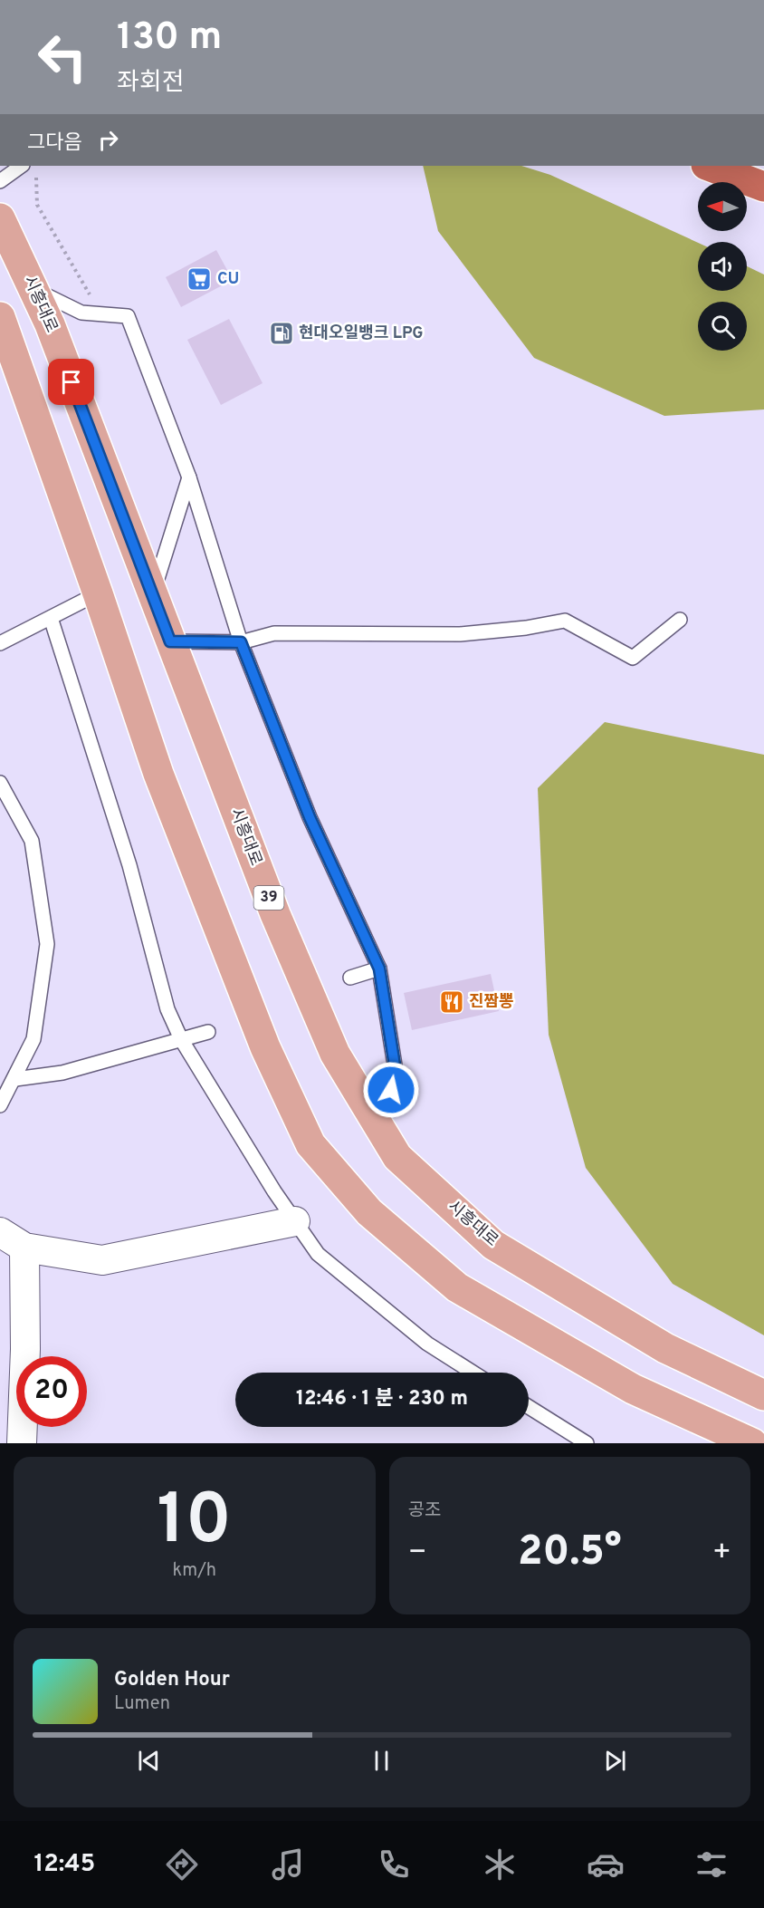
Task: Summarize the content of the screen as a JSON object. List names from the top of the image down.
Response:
{
  "streets": {
    "main road": ["시흥대로", "39"]
  },
  "places": {
    "supermarket": ["CU"],
    "fuel station": ["현대오일뱅크 LPG"],
    "restaurant": ["진짬뽕"]
  },
  "north": "left",
  "page": {
    "turn": ["130 m", "좌회전"],
    "then": "그다음",
    "limit": "20",
    "trip": "12:46 · 1 분 · 230 m",
    "tile": [
      ["10", "km/h"],
      "공조"
    ],
    "heat": ["−", "20.5°", "+"],
    "song": ["Golden Hour", "Lumen"],
    "tabs": "12:45"
  }
}
